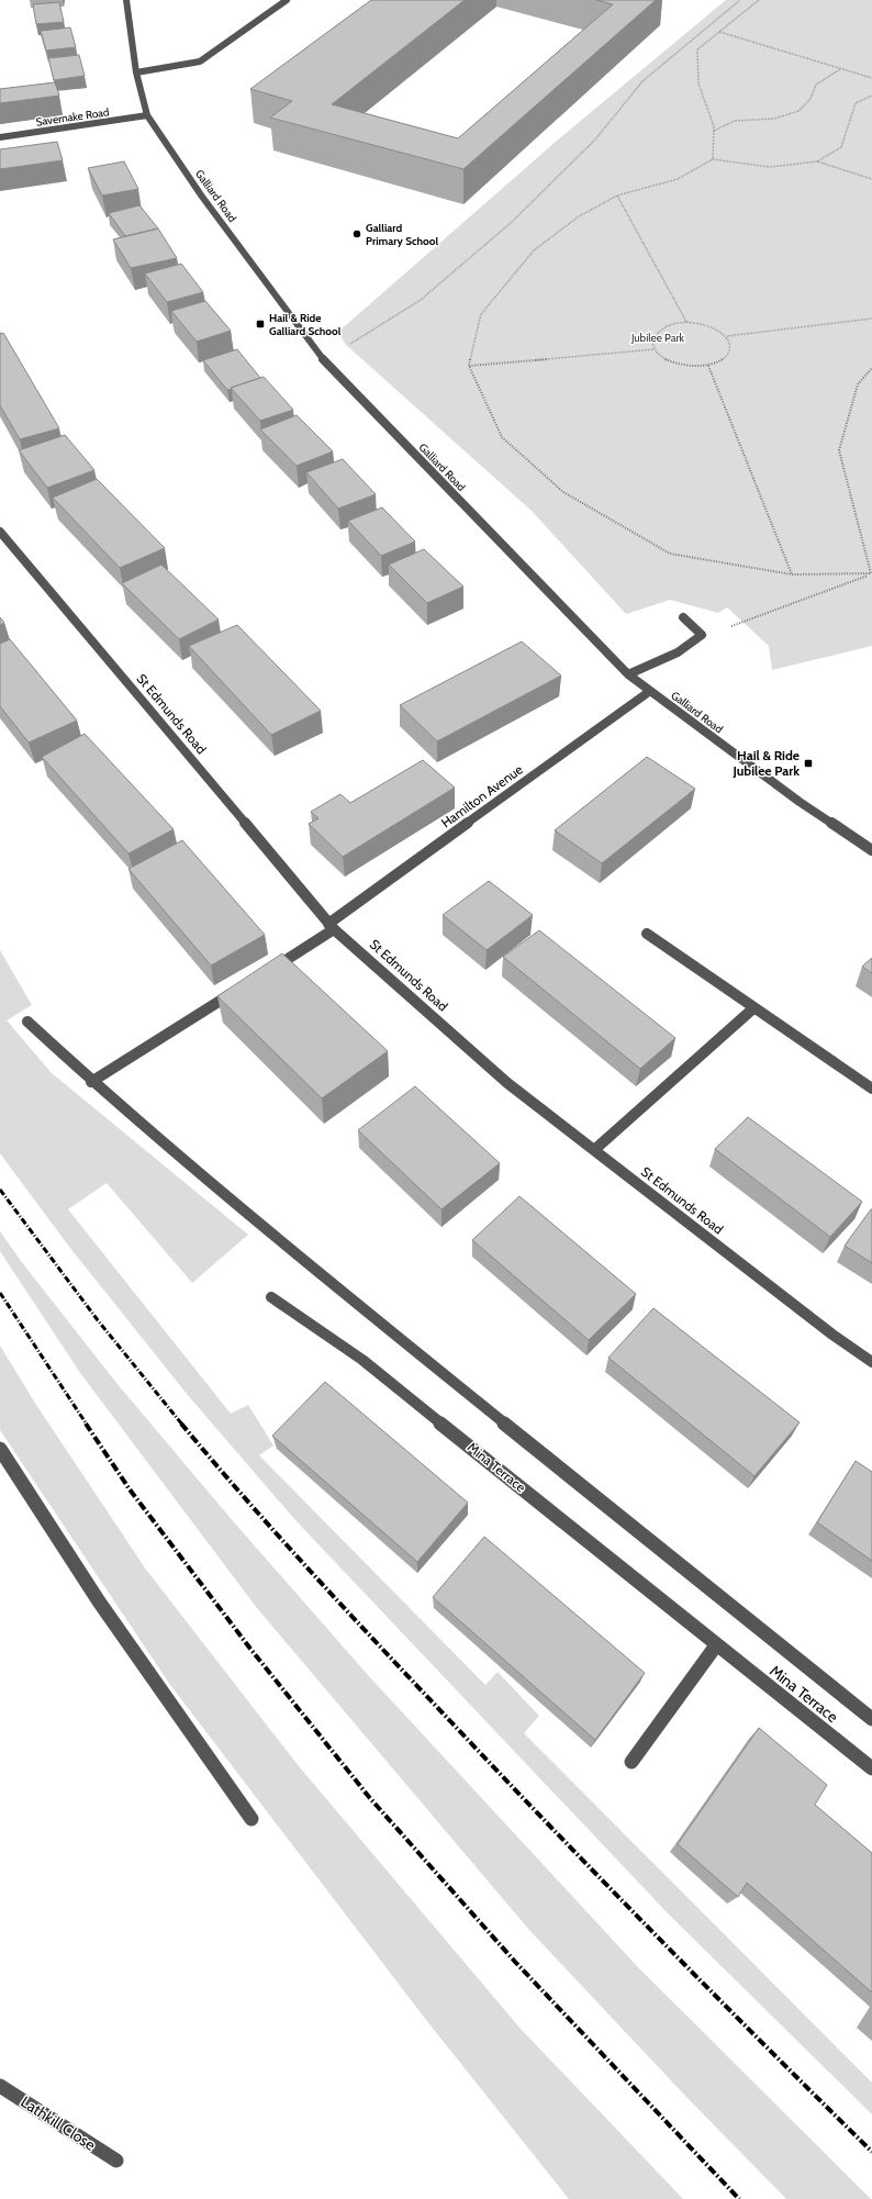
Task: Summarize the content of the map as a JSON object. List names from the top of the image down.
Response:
{
  "streets": {
    "street": [
      "Savernake Road",
      "Galliard Road",
      "St Edmunds Road",
      "Hamilton Avenue",
      "Mina Terrace",
      "Lathkill Close"
    ]
  },
  "crossings": [
    ["Savernake Road", "Galliard Road"],
    ["Galliard Road", "Hamilton Avenue"],
    ["St Edmunds Road", "Hamilton Avenue"]
  ],
  "parks": ["Jubilee Park"],
  "places": {
    "other": ["Galliard Primary School"],
    "transit": ["Hail & Ride Galliard School", "Hail & Ride Jubilee Park"]
  }
}
